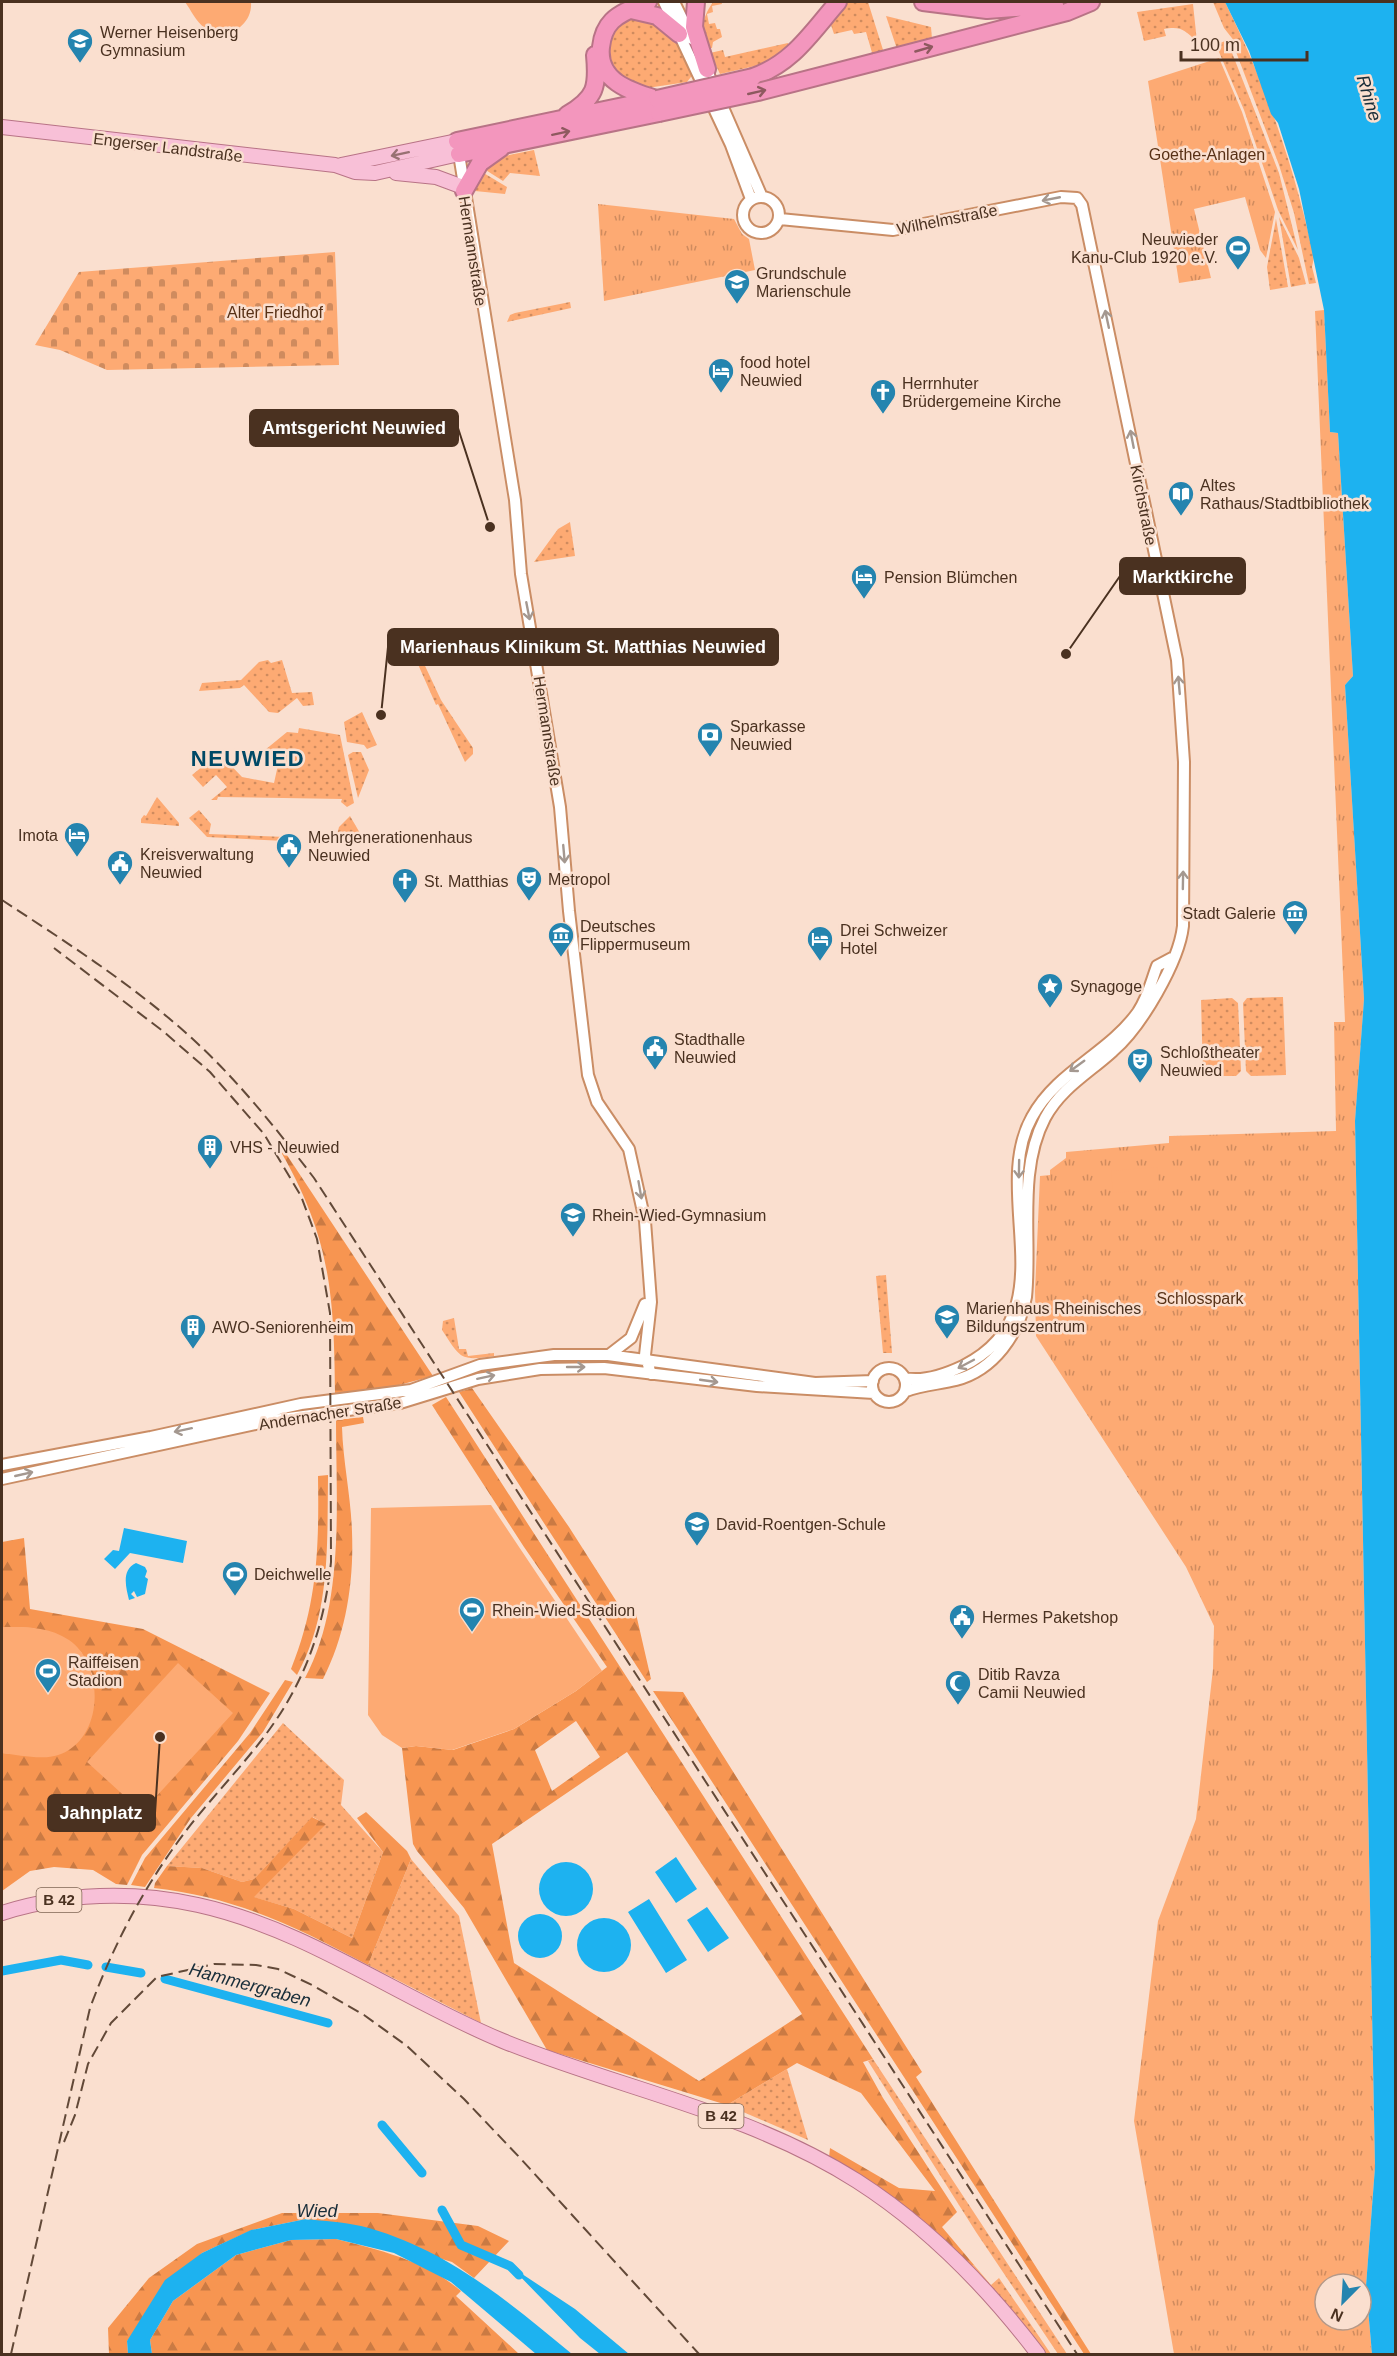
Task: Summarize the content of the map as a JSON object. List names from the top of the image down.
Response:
{
  "streets": {
    "main road": ["Engerser Landstraße", "B 42"],
    "street": [
      "Wilhelmstraße",
      "Hermannstraße",
      "Kirchstraße",
      "Andernacher Straße"
    ]
  },
  "crossings": [
    ["Engerser Landstraße", "Hermannstraße"],
    ["Wilhelmstraße", "Kirchstraße"]
  ],
  "one_way": ["Wilhelmstraße", "Hermannstraße", "Kirchstraße"],
  "districts": ["NEUWIED"],
  "water": ["Rhine", "Hammergraben", "Wied"],
  "parks": ["Goethe-Anlagen", "Alter Friedhof", "Schlosspark"],
  "places": {
    "school or university": [
      "Werner Heisenberg Gymnasium",
      "Grundschule Marienschule",
      "Rhein-Wied-Gymnasium",
      "Marienhaus Rheinisches Bildungszentrum",
      "David-Roentgen-Schule"
    ],
    "sports": [
      "Neuwieder Kanu-Club 1920 e.V.",
      "Deichwelle",
      "Rhein-Wied-Stadion",
      "Raiffeisen Stadion"
    ],
    "hotel": [
      "food hotel Neuwied",
      "Pension Blümchen",
      "Imota",
      "Drei Schweizer Hotel"
    ],
    "church": ["Herrnhuter Brüdergemeine Kirche", "St. Matthias"],
    "library": ["Altes Rathaus/Stadtbibliothek"],
    "other": [
      "Amtsgericht Neuwied",
      "Marktkirche",
      "Marienhaus Klinikum St. Matthias Neuwied",
      "Jahnplatz"
    ],
    "bank": ["Sparkasse Neuwied"],
    "public building": [
      "Mehrgenerationenhaus Neuwied",
      "Kreisverwaltung Neuwied",
      "Stadthalle Neuwied",
      "Hermes Paketshop"
    ],
    "theatre": ["Metropol", "Schloßtheater Neuwied"],
    "museum": ["Stadt Galerie", "Deutsches Flippermuseum"],
    "place": ["Synagoge"],
    "building": ["VHS - Neuwied", "AWO-Seniorenheim"],
    "mosque": ["Ditib Ravza Camii Neuwied"]
  },
  "scale_bar": "100 m",
  "north": "bottom left"
}
